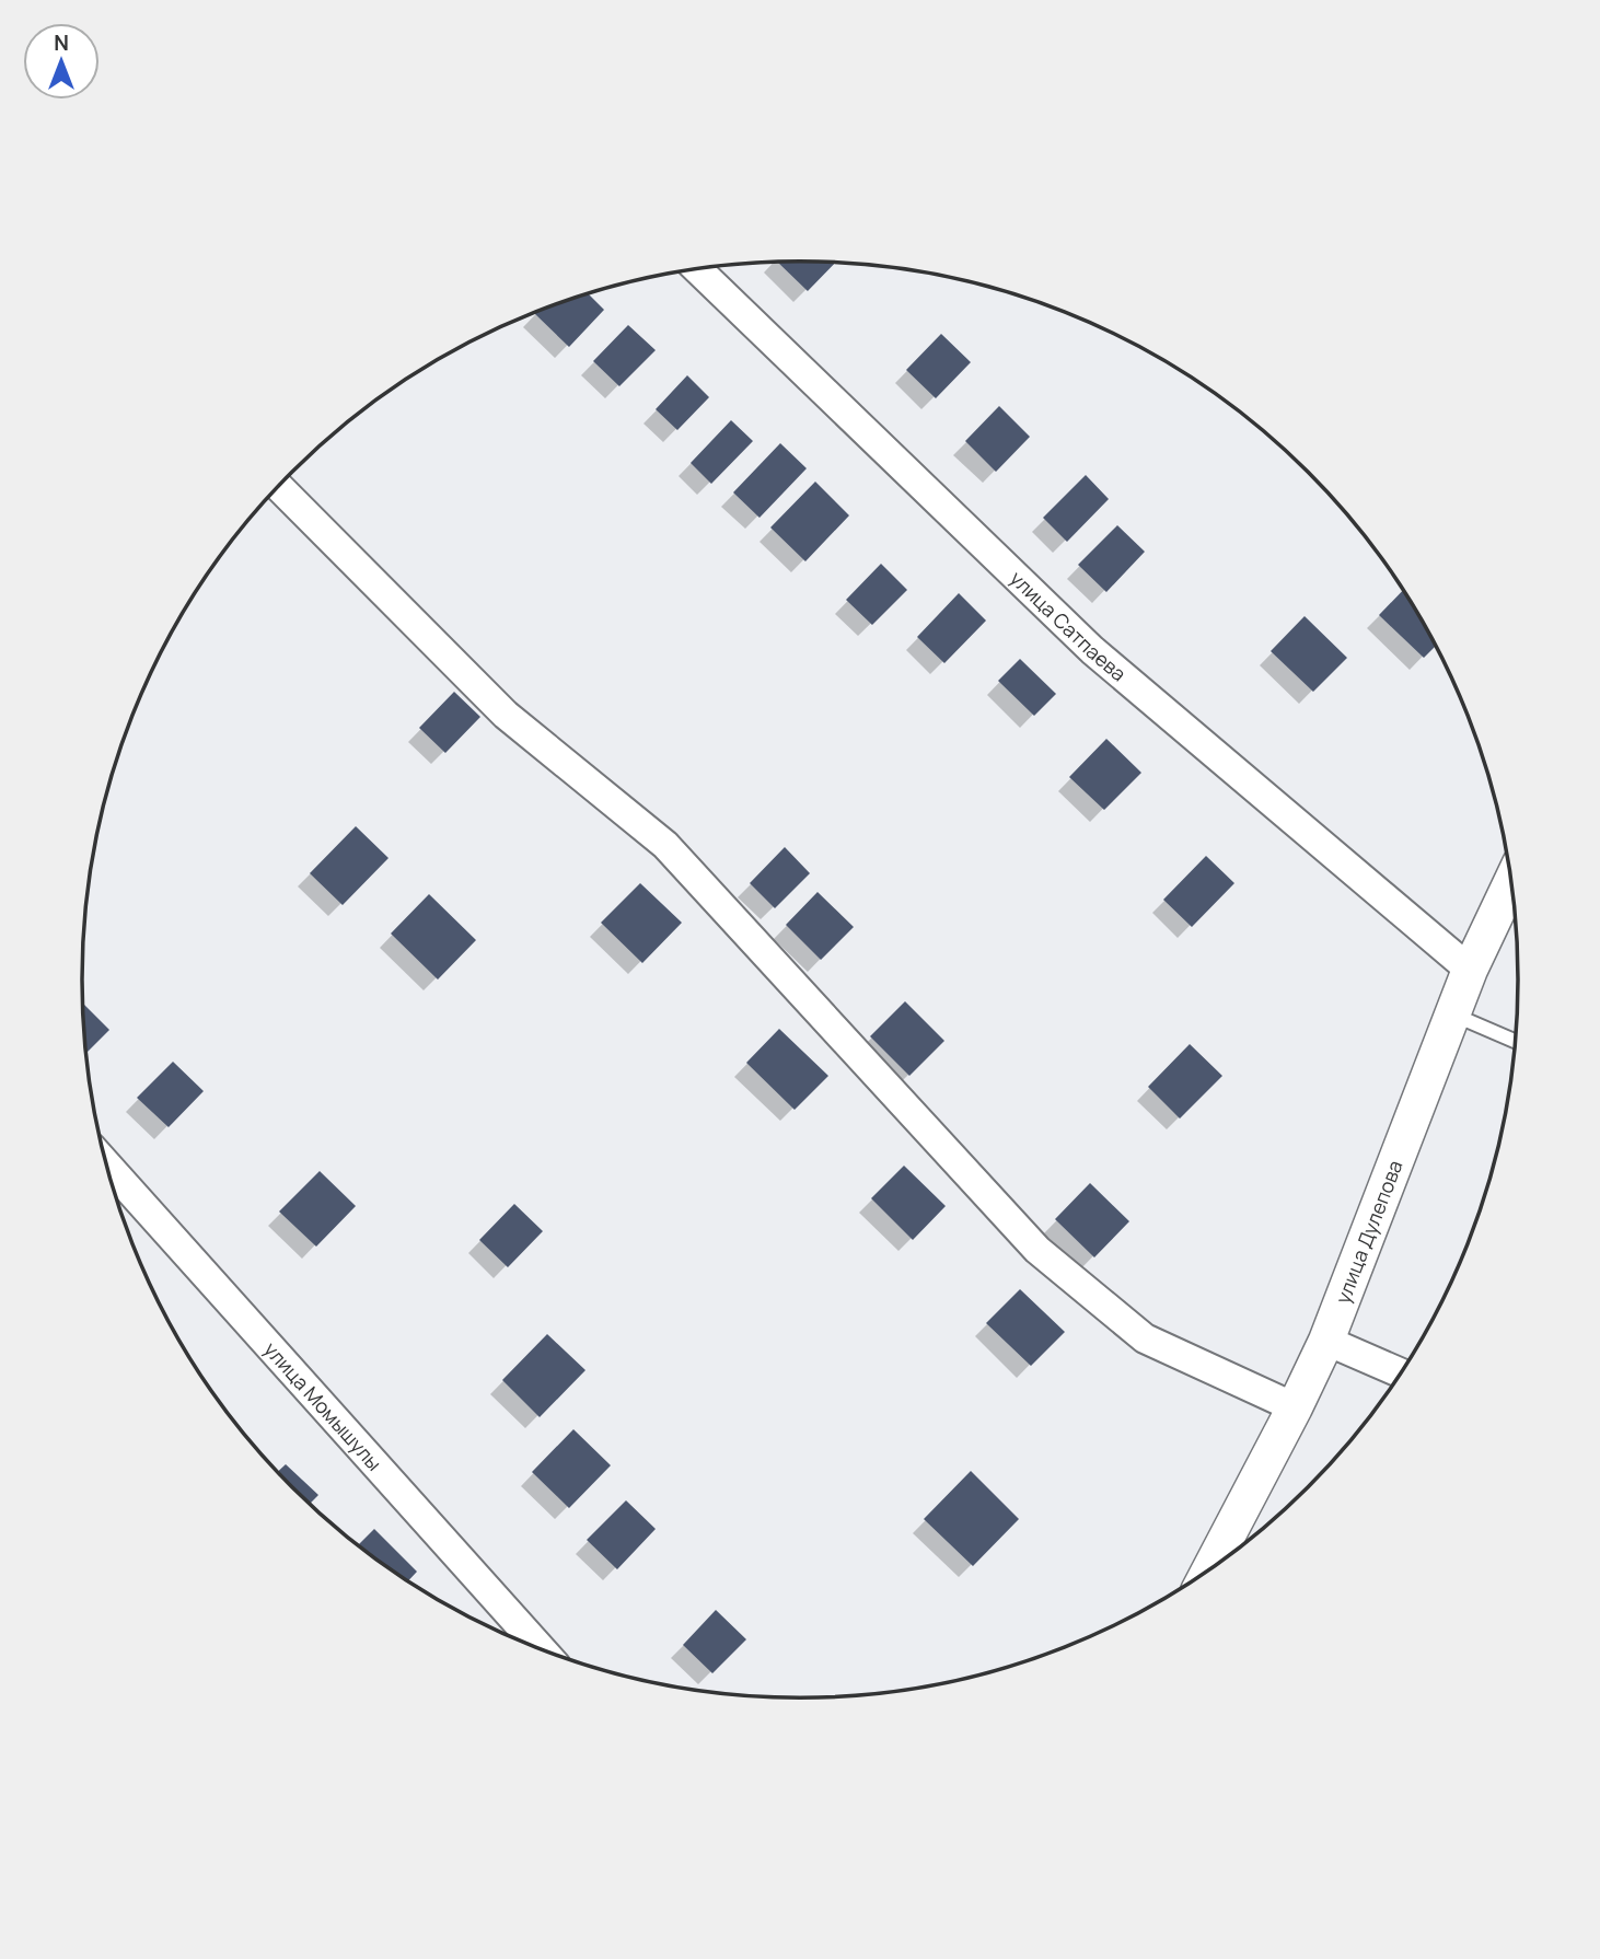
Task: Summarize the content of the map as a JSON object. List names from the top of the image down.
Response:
{
  "streets": {
    "street": ["улица Сатпаева", "улица Дулепова", "улица Момышулы"]
  },
  "crossings": [
    ["улица Сатпаева", "улица Дулепова"]
  ],
  "north": "top"
}
